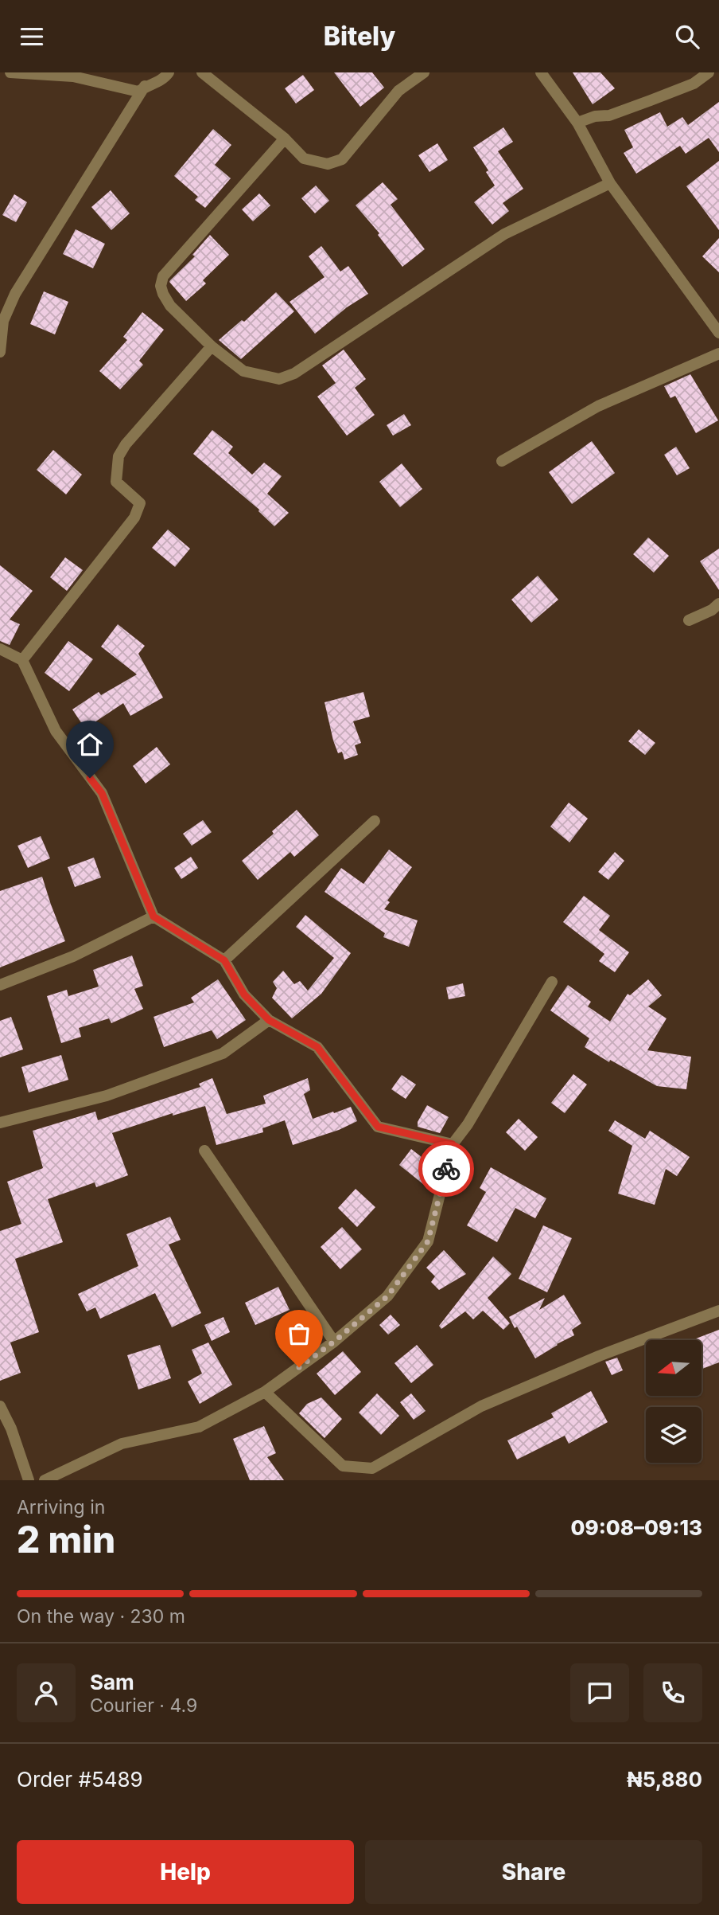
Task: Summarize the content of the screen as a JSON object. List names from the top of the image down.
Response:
{
  "north": "left",
  "page": {
    "header": "Bitely",
    "heading": ["2 min", "Arriving in", "09:08–09:13"],
    "panel": [
      "Sam",
      "Courier · 4.9",
      "Order #5489",
      "₦5,880"
    ],
    "bar": "On the way · 230 m",
    "buttons": ["Help", "Share"]
  }
}
